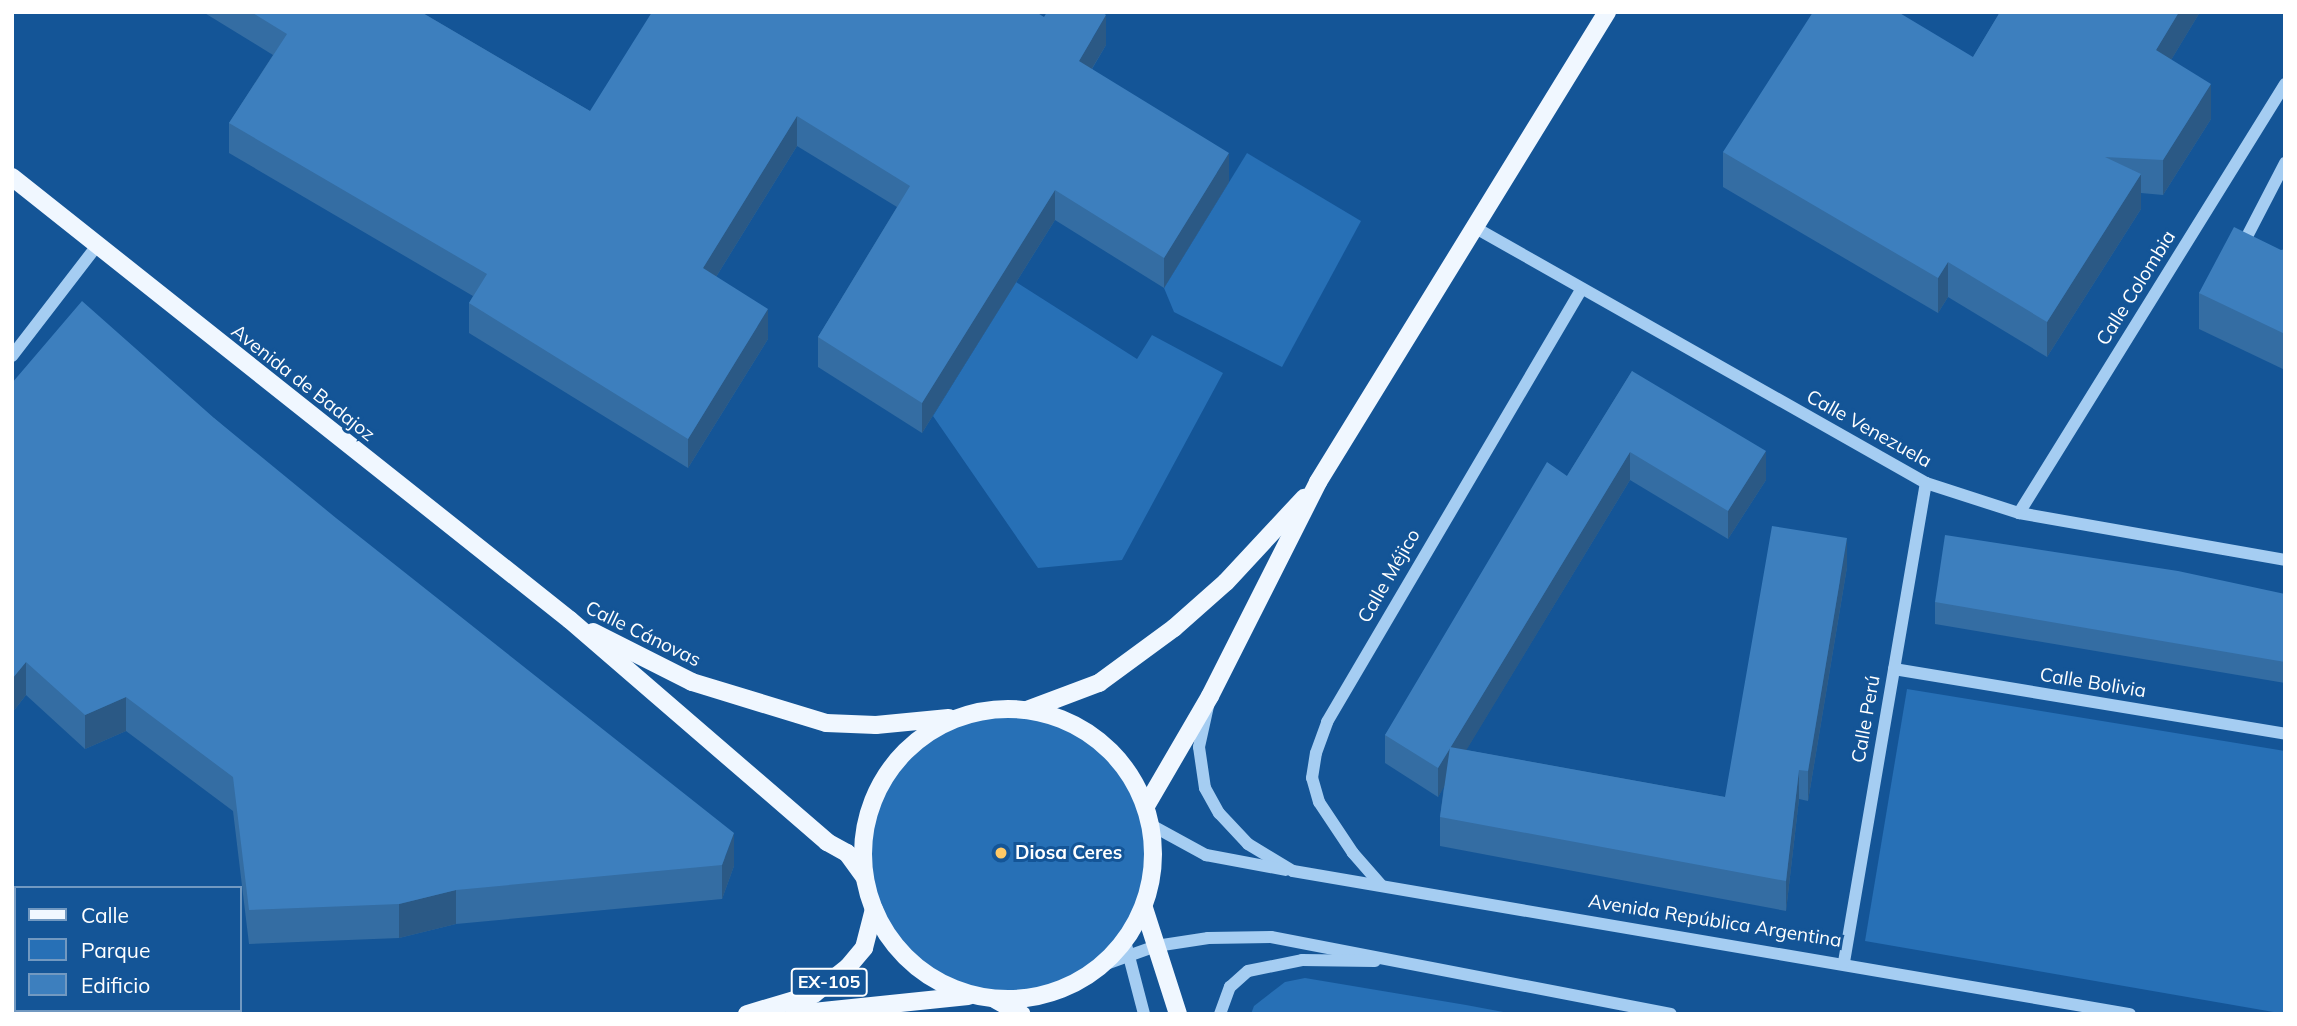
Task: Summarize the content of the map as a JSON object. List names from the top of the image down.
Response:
{
  "streets": {
    "main road": ["Avenida de Badajoz", "Calle Cánovas", "EX-105"],
    "street": [
      "Calle Colombia",
      "Calle Venezuela",
      "Calle Méjico",
      "Calle Bolivia",
      "Calle Perú",
      "Avenida República Argentina"
    ]
  },
  "crossings": [
    ["Calle Colombia", "Calle Venezuela"],
    ["Avenida de Badajoz", "Calle Cánovas"],
    ["Calle Venezuela", "Calle Méjico"],
    ["Calle Venezuela", "Calle Perú"],
    ["Calle Méjico", "Avenida República Argentina"],
    ["Calle Bolivia", "Calle Perú"],
    ["Calle Perú", "Avenida República Argentina"]
  ],
  "places": ["Diosa Ceres"],
  "legend": ["Calle", "Parque", "Edificio"]
}
